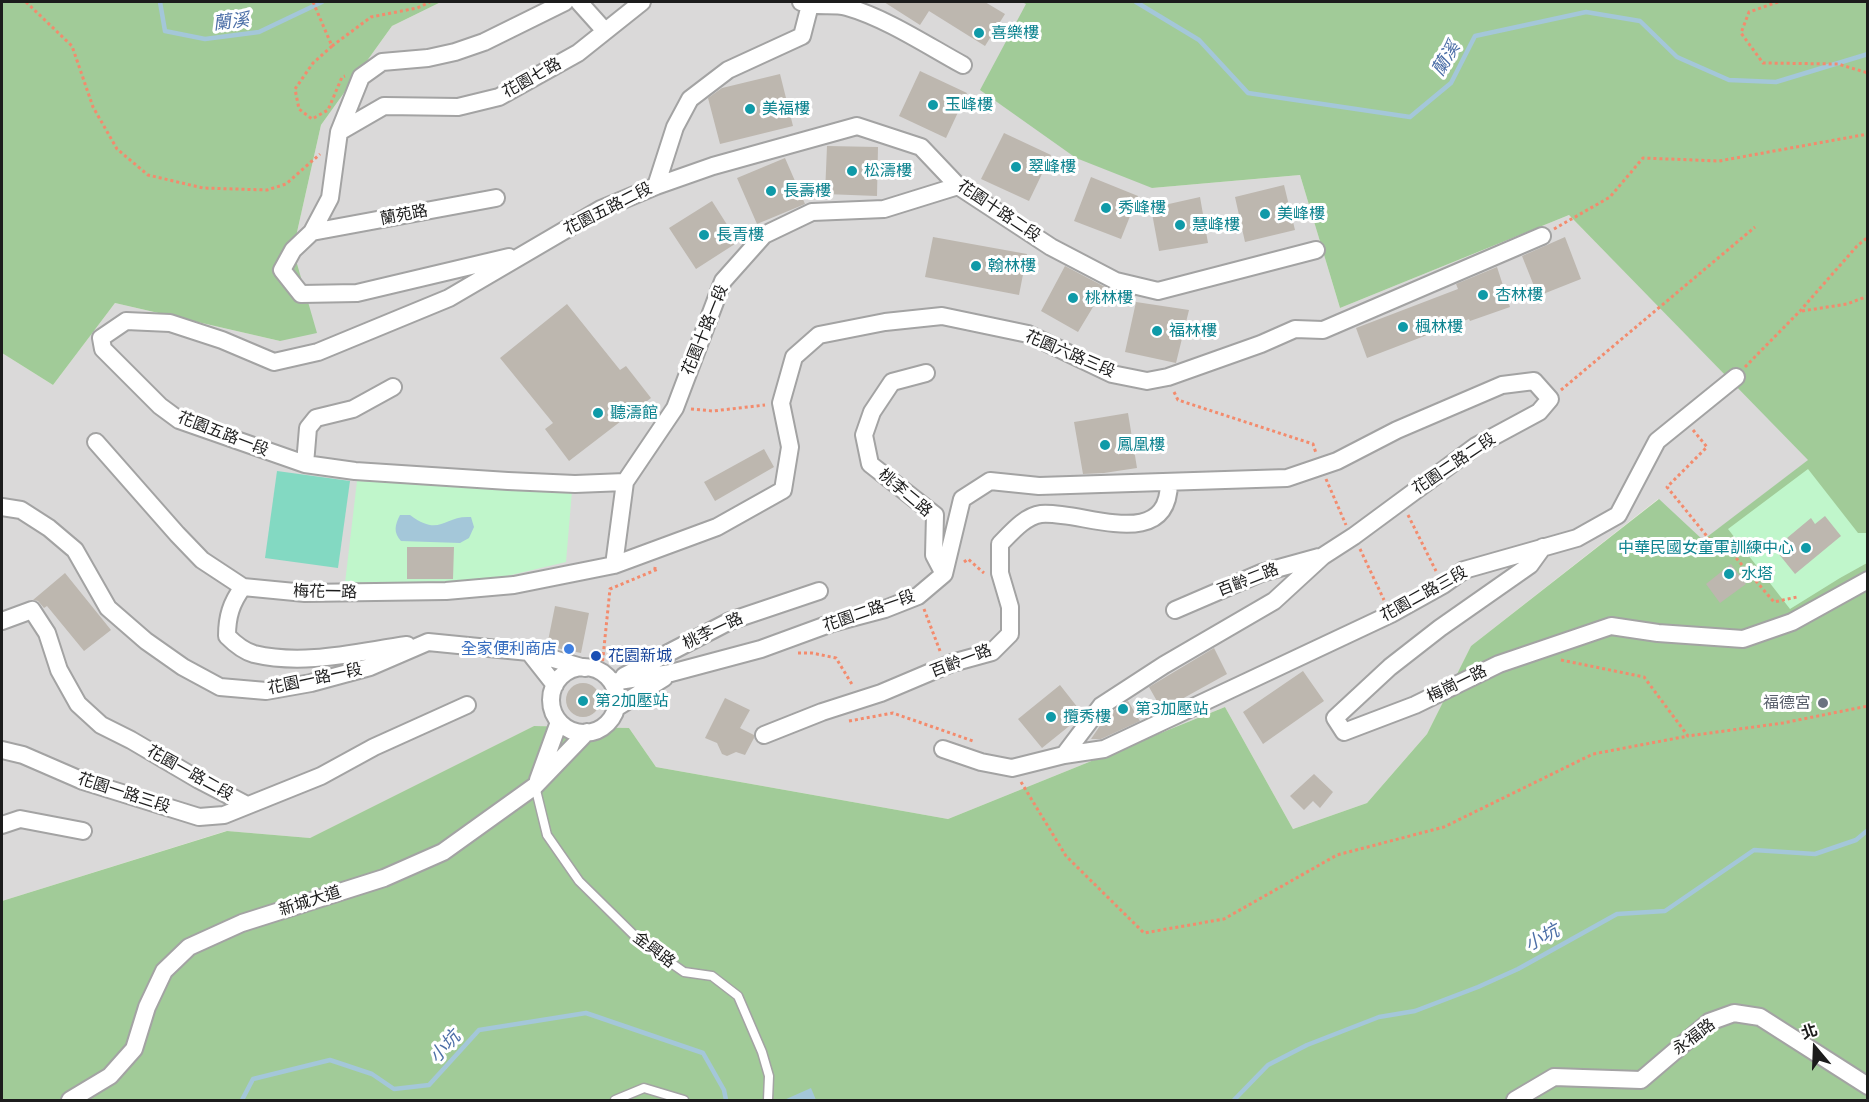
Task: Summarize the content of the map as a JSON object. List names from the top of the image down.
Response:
{
  "streets": {
    "street": [
      "花園七路",
      "花園五路二段",
      "花園十路二段",
      "蘭苑路",
      "花園十路一段",
      "花園六路三段",
      "花園五路一段",
      "花園二路二段",
      "桃李二路",
      "百齡二路",
      "梅花一路",
      "花園二路三段",
      "花園二路一段",
      "桃李一路",
      "百齡一路",
      "花園一路一段",
      "梅崗一路",
      "花園一路二段",
      "花園一路三段",
      "新城大道",
      "永福路"
    ],
    "lane": ["金興路"]
  },
  "crossings": [
    ["花園五路二段", "花園十路二段"],
    ["花園五路二段", "花園五路一段"],
    ["花園十路二段", "花園十路一段"],
    ["花園十路一段", "花園五路一段"],
    ["花園六路三段", "梅花一路"],
    ["花園二路二段", "百齡二路"],
    ["花園二路二段", "花園二路三段"],
    ["桃李二路", "花園二路一段"],
    ["花園二路三段", "梅崗一路"],
    ["花園二路一段", "桃李一路"],
    ["花園二路一段", "花園一路一段"],
    ["花園二路一段", "新城大道"],
    ["桃李一路", "花園一路一段"],
    ["桃李一路", "新城大道"],
    ["花園一路一段", "新城大道"],
    ["花園一路二段", "花園一路三段"],
    ["新城大道", "金興路"]
  ],
  "water": ["蘭溪", "小坑"],
  "places": [
    "喜樂樓",
    "玉峰樓",
    "美福樓",
    "翠峰樓",
    "松濤樓",
    "長壽樓",
    "秀峰樓",
    "美峰樓",
    "慧峰樓",
    "長青樓",
    "翰林樓",
    "杏林樓",
    "桃林樓",
    "楓林樓",
    "福林樓",
    "聽濤館",
    "鳳凰樓",
    "中華民國女童軍訓練中心",
    "水塔",
    "全家便利商店",
    "花園新城",
    "第2加壓站",
    "福德宮",
    "第3加壓站",
    "攬秀樓"
  ],
  "north": "top"
}
